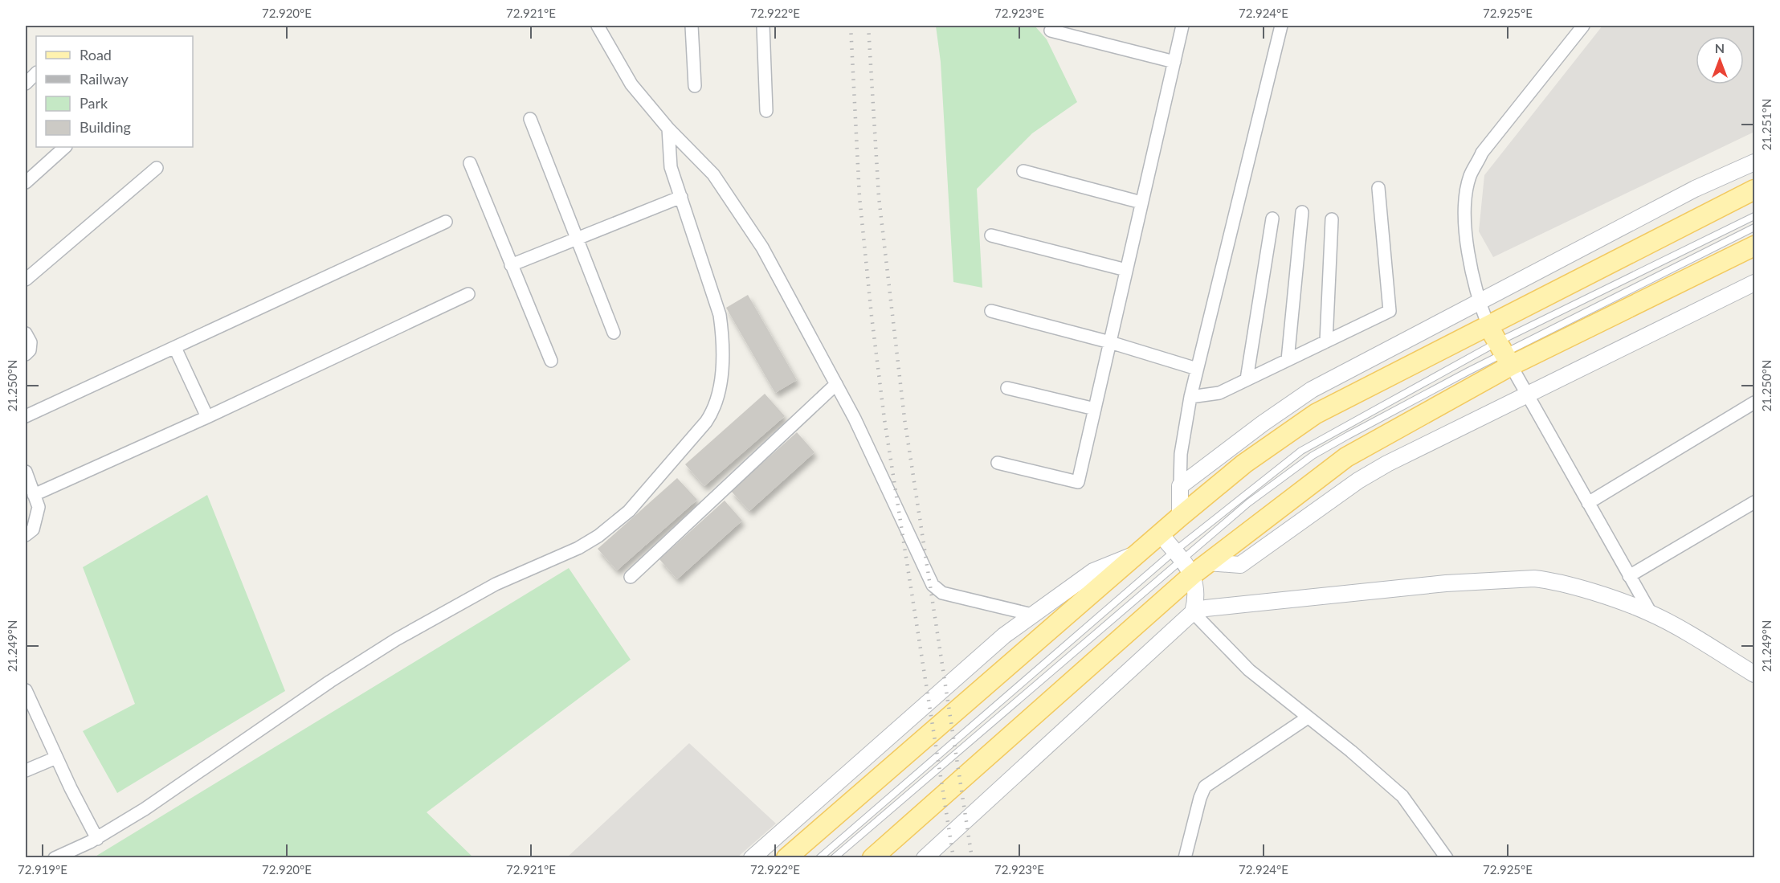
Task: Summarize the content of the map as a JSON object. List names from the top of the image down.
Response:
{
  "legend": [
    "Road",
    "Railway",
    "Park",
    "Building"
  ],
  "north": "top",
  "coordinates": [
    "72.920°E",
    "72.921°E",
    "72.922°E",
    "72.923°E",
    "72.924°E",
    "72.925°E",
    "21.251°N",
    "21.250°N",
    "21.249°N",
    "72.919°E"
  ]
}
